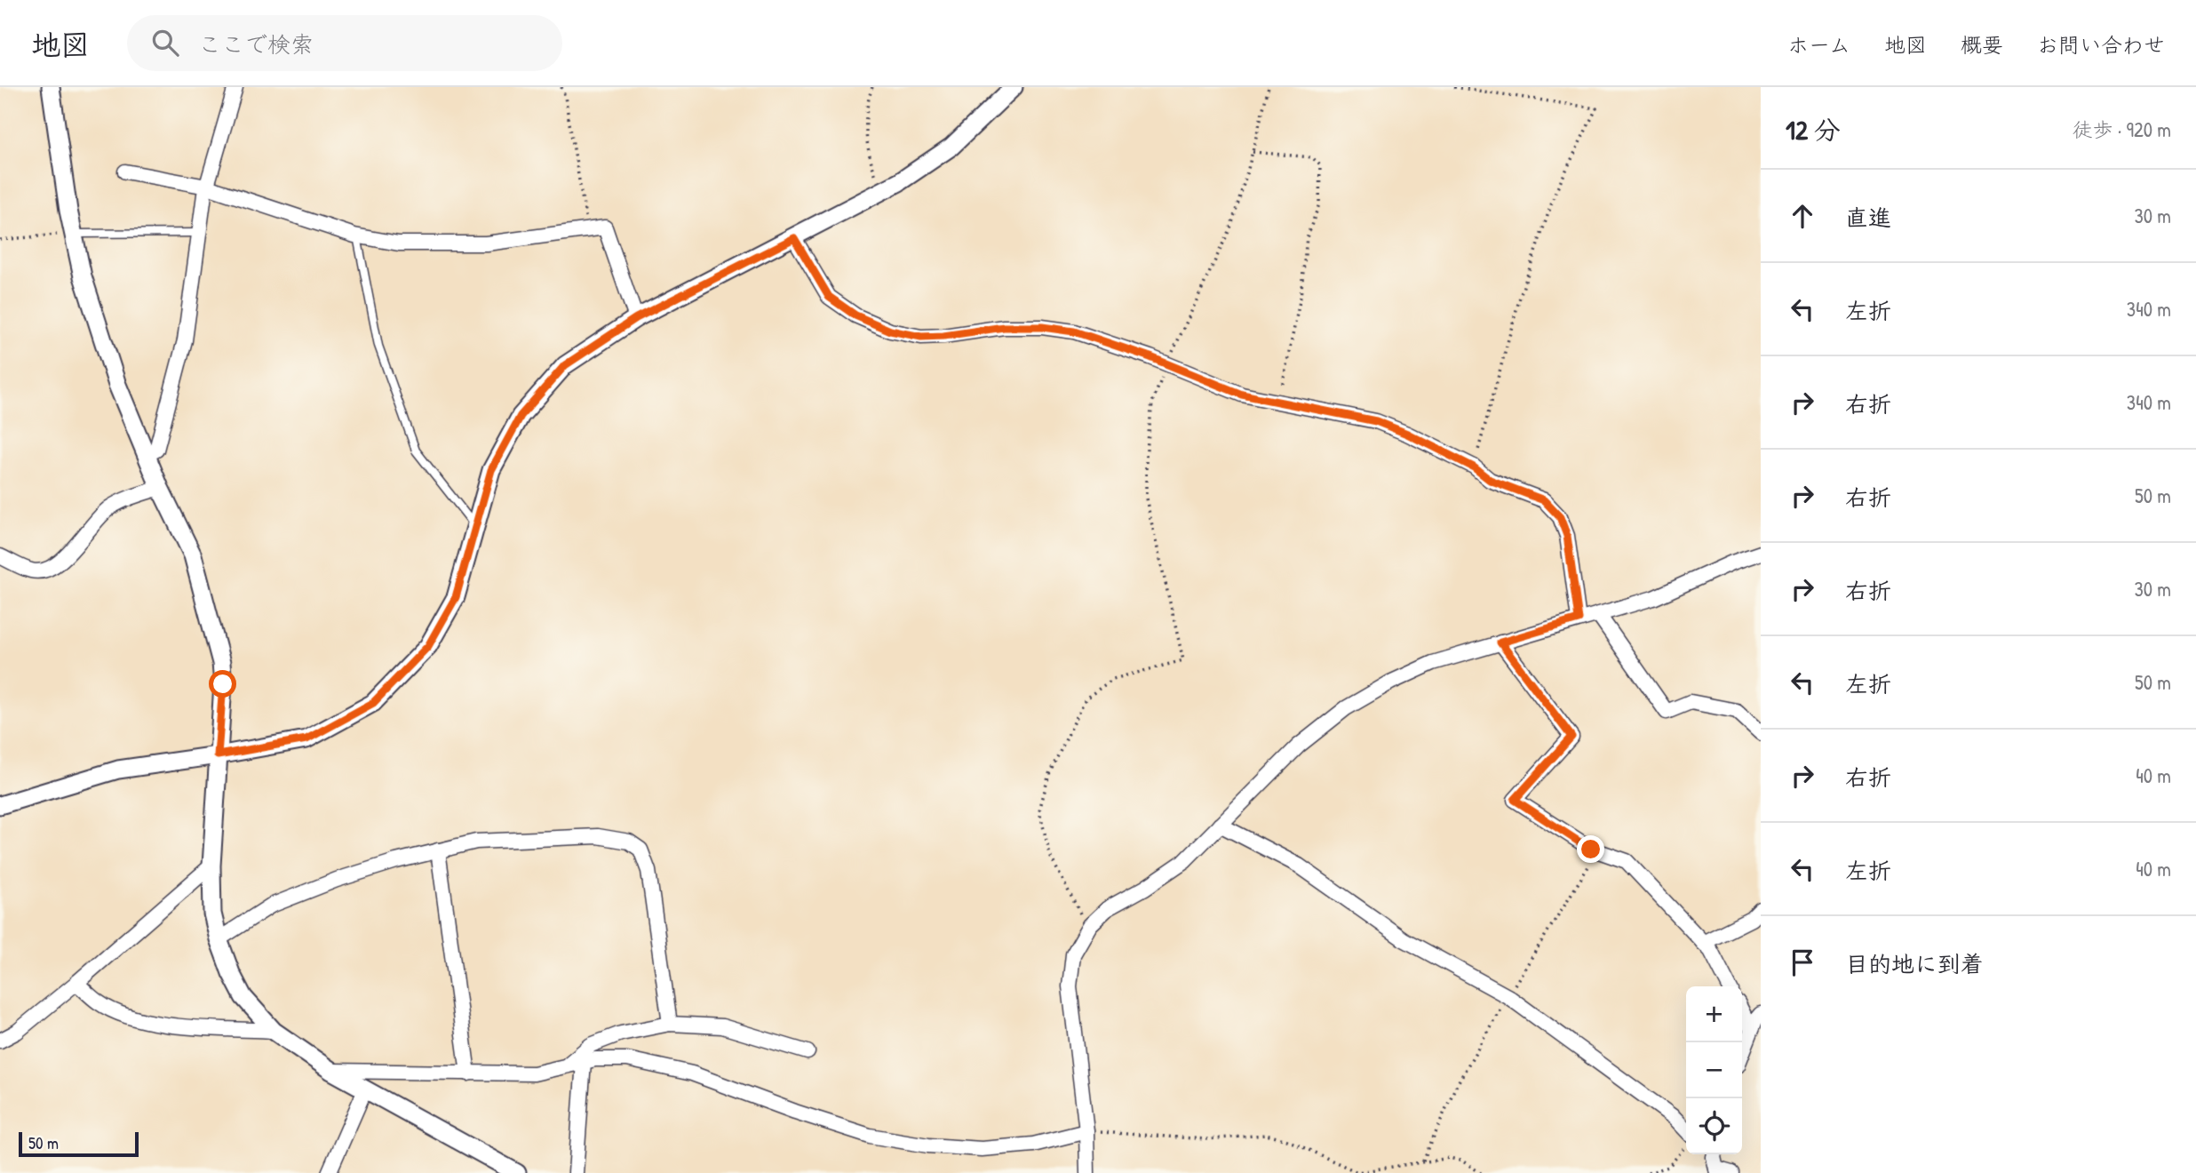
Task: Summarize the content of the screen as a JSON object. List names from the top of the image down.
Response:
{
  "scale_bar": "50 m",
  "page": {
    "header": "地図",
    "search": "ここで検索",
    "nav": [
      "ホーム",
      "地図",
      "概要",
      "お問い合わせ"
    ],
    "heading": ["12 分", "徒歩 · 920 m"],
    "list": [
      ["直進", "30 m"],
      ["左折", "340 m"],
      ["右折", "340 m"],
      ["右折", "50 m"],
      ["右折", "30 m"],
      ["左折", "50 m"],
      ["右折", "40 m"],
      ["左折", "40 m"],
      "目的地に到着"
    ],
    "map_buttons": ["+", "−"],
    "scale": "50 m"
  }
}
